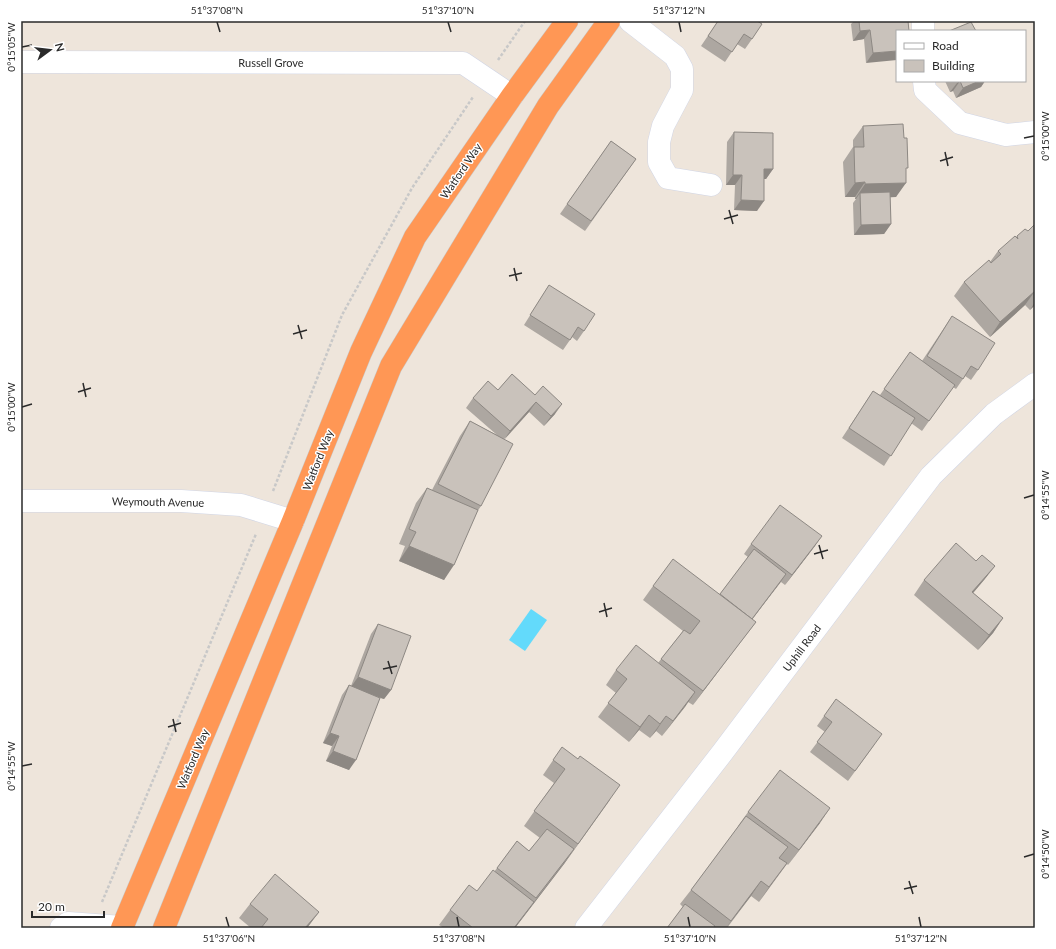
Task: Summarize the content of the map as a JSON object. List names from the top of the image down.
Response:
{
  "streets": {
    "highway": ["Watford Way"],
    "street": ["Russell Grove", "Weymouth Avenue", "Uphill Road"]
  },
  "crossings": [
    ["Russell Grove", "Watford Way"],
    ["Watford Way", "Weymouth Avenue"]
  ],
  "legend": ["Road", "Building"],
  "scale_bar": "20 m",
  "north": "right",
  "coordinates": [
    "51°37'08\"N",
    "51°37'10\"N",
    "51°37'12\"N",
    "0°15'05\"W",
    "0°15'00\"W",
    "0°14'55\"W",
    "0°14'50\"W",
    "51°37'06\"N"
  ]
}
